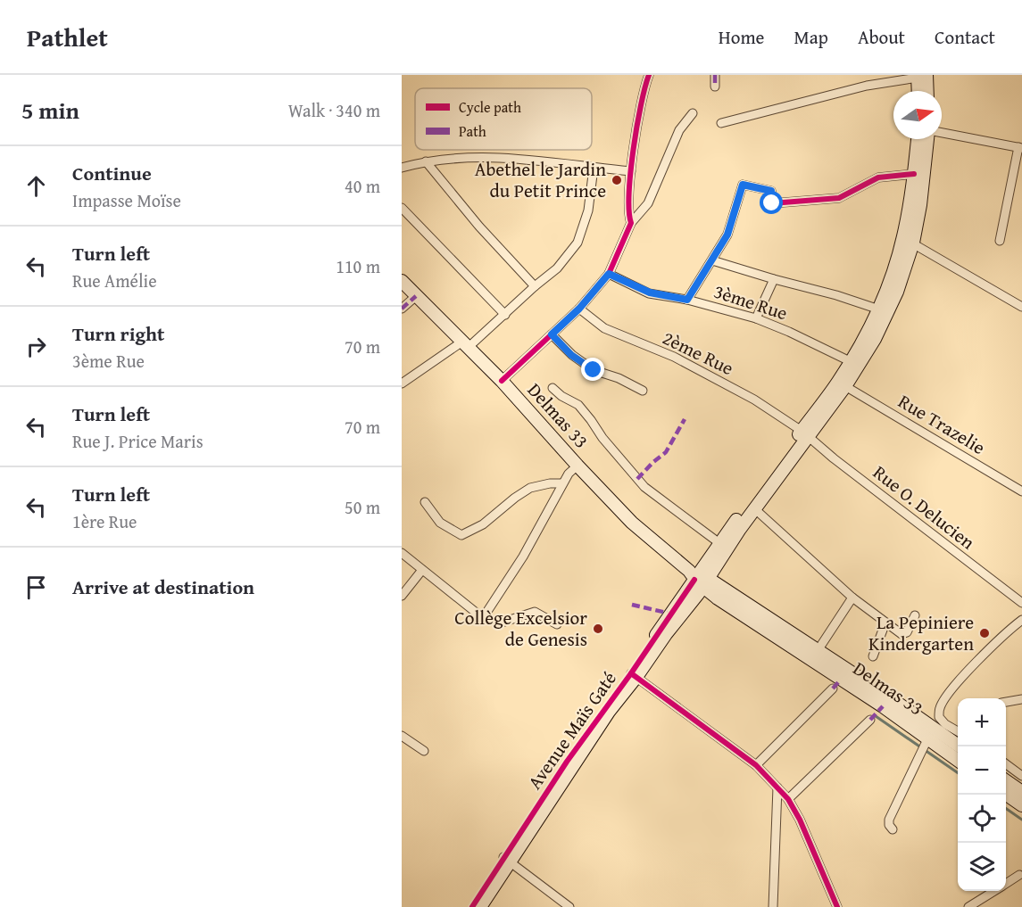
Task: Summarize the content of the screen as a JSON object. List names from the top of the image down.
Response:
{
  "streets": {
    "main road": ["Delmas 33", "Avenue Maïs Gaté"],
    "street": [
      "3ème Rue",
      "2ème Rue",
      "Rue Trazelie",
      "Rue O. Delucien"
    ]
  },
  "crossings": [
    ["3ème Rue", "Avenue Maïs Gaté"],
    ["2ème Rue", "Rue O. Delucien"],
    ["2ème Rue", "Avenue Maïs Gaté"],
    ["Delmas 33", "Avenue Maïs Gaté"],
    ["Rue Trazelie", "Avenue Maïs Gaté"],
    ["Rue O. Delucien", "Avenue Maïs Gaté"]
  ],
  "places": ["Abethel le Jardin du Petit Prince", "Collège Excelsior de Genesis", "La Pepiniere Kindergarten"],
  "legend": ["Cycle path", "Path"],
  "north": "right",
  "page": {
    "header": "Pathlet",
    "nav": [
      "Home",
      "Map",
      "About",
      "Contact"
    ],
    "heading": ["5 min", "Walk · 340 m"],
    "list": [
      ["Continue", "Impasse Moïse", "40 m"],
      ["Turn left", "Rue Amélie", "110 m"],
      ["Turn right", "3ème Rue", "70 m"],
      ["Turn left", "Rue J. Price Maris", "70 m"],
      ["Turn left", "1ère Rue", "50 m"],
      "Arrive at destination"
    ],
    "map_buttons": ["+", "−"]
  }
}
